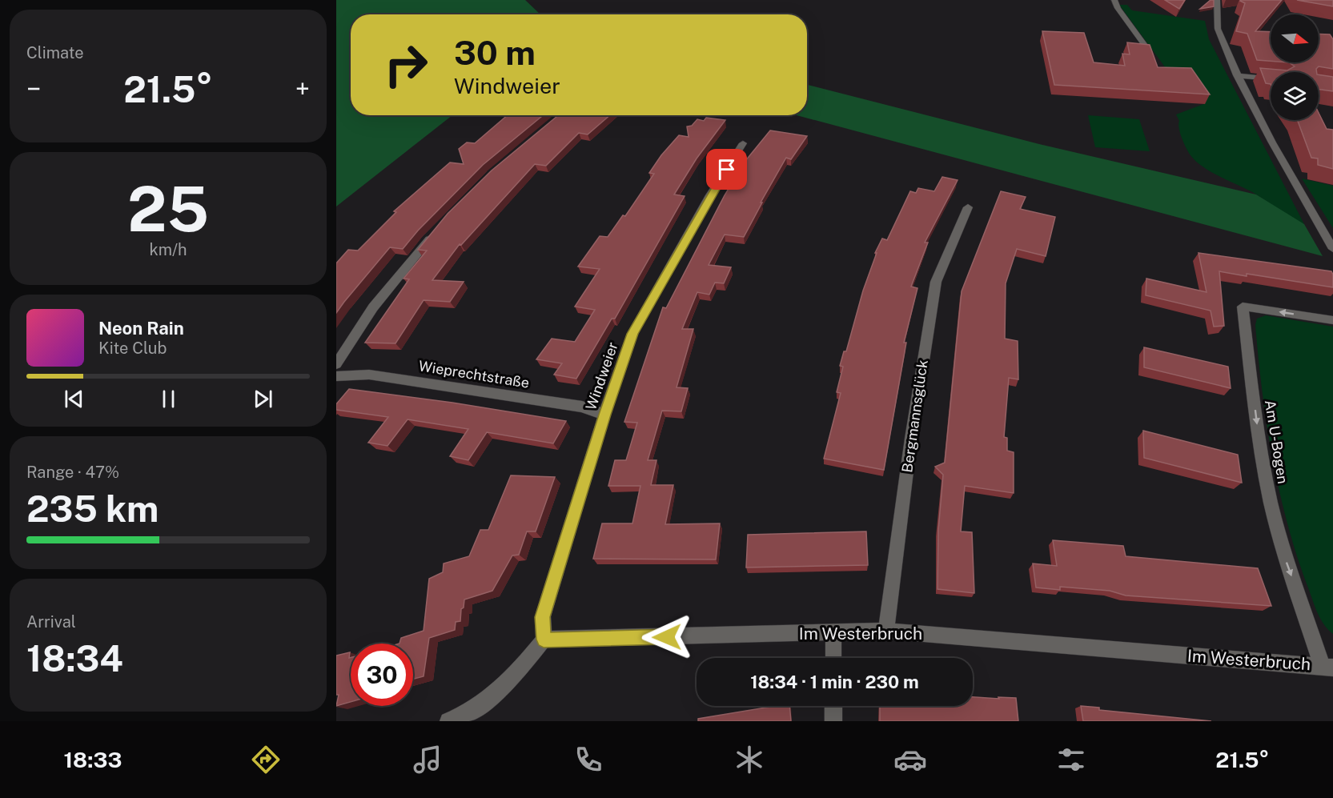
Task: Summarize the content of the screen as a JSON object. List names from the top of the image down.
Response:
{
  "streets": {
    "street": [
      "Wieprechtstraße",
      "Windweier",
      "Bergmannsglück",
      "Am U-Bogen",
      "Im Westerbruch"
    ]
  },
  "crossings": [
    ["Wieprechtstraße", "Windweier"],
    ["Windweier", "Im Westerbruch"],
    ["Bergmannsglück", "Im Westerbruch"],
    ["Am U-Bogen", "Im Westerbruch"]
  ],
  "north": "right",
  "page": {
    "tile": [
      "Climate",
      ["25", "km/h"],
      ["Range · 47%", "235 km"],
      ["Arrival", "18:34"]
    ],
    "turn": ["30 m", "Windweier"],
    "heat": ["−", "21.5°", "+"],
    "song": ["Neon Rain", "Kite Club"],
    "limit": "30",
    "trip": "18:34 · 1 min · 230 m",
    "tabs": ["18:33", "21.5°"]
  }
}
